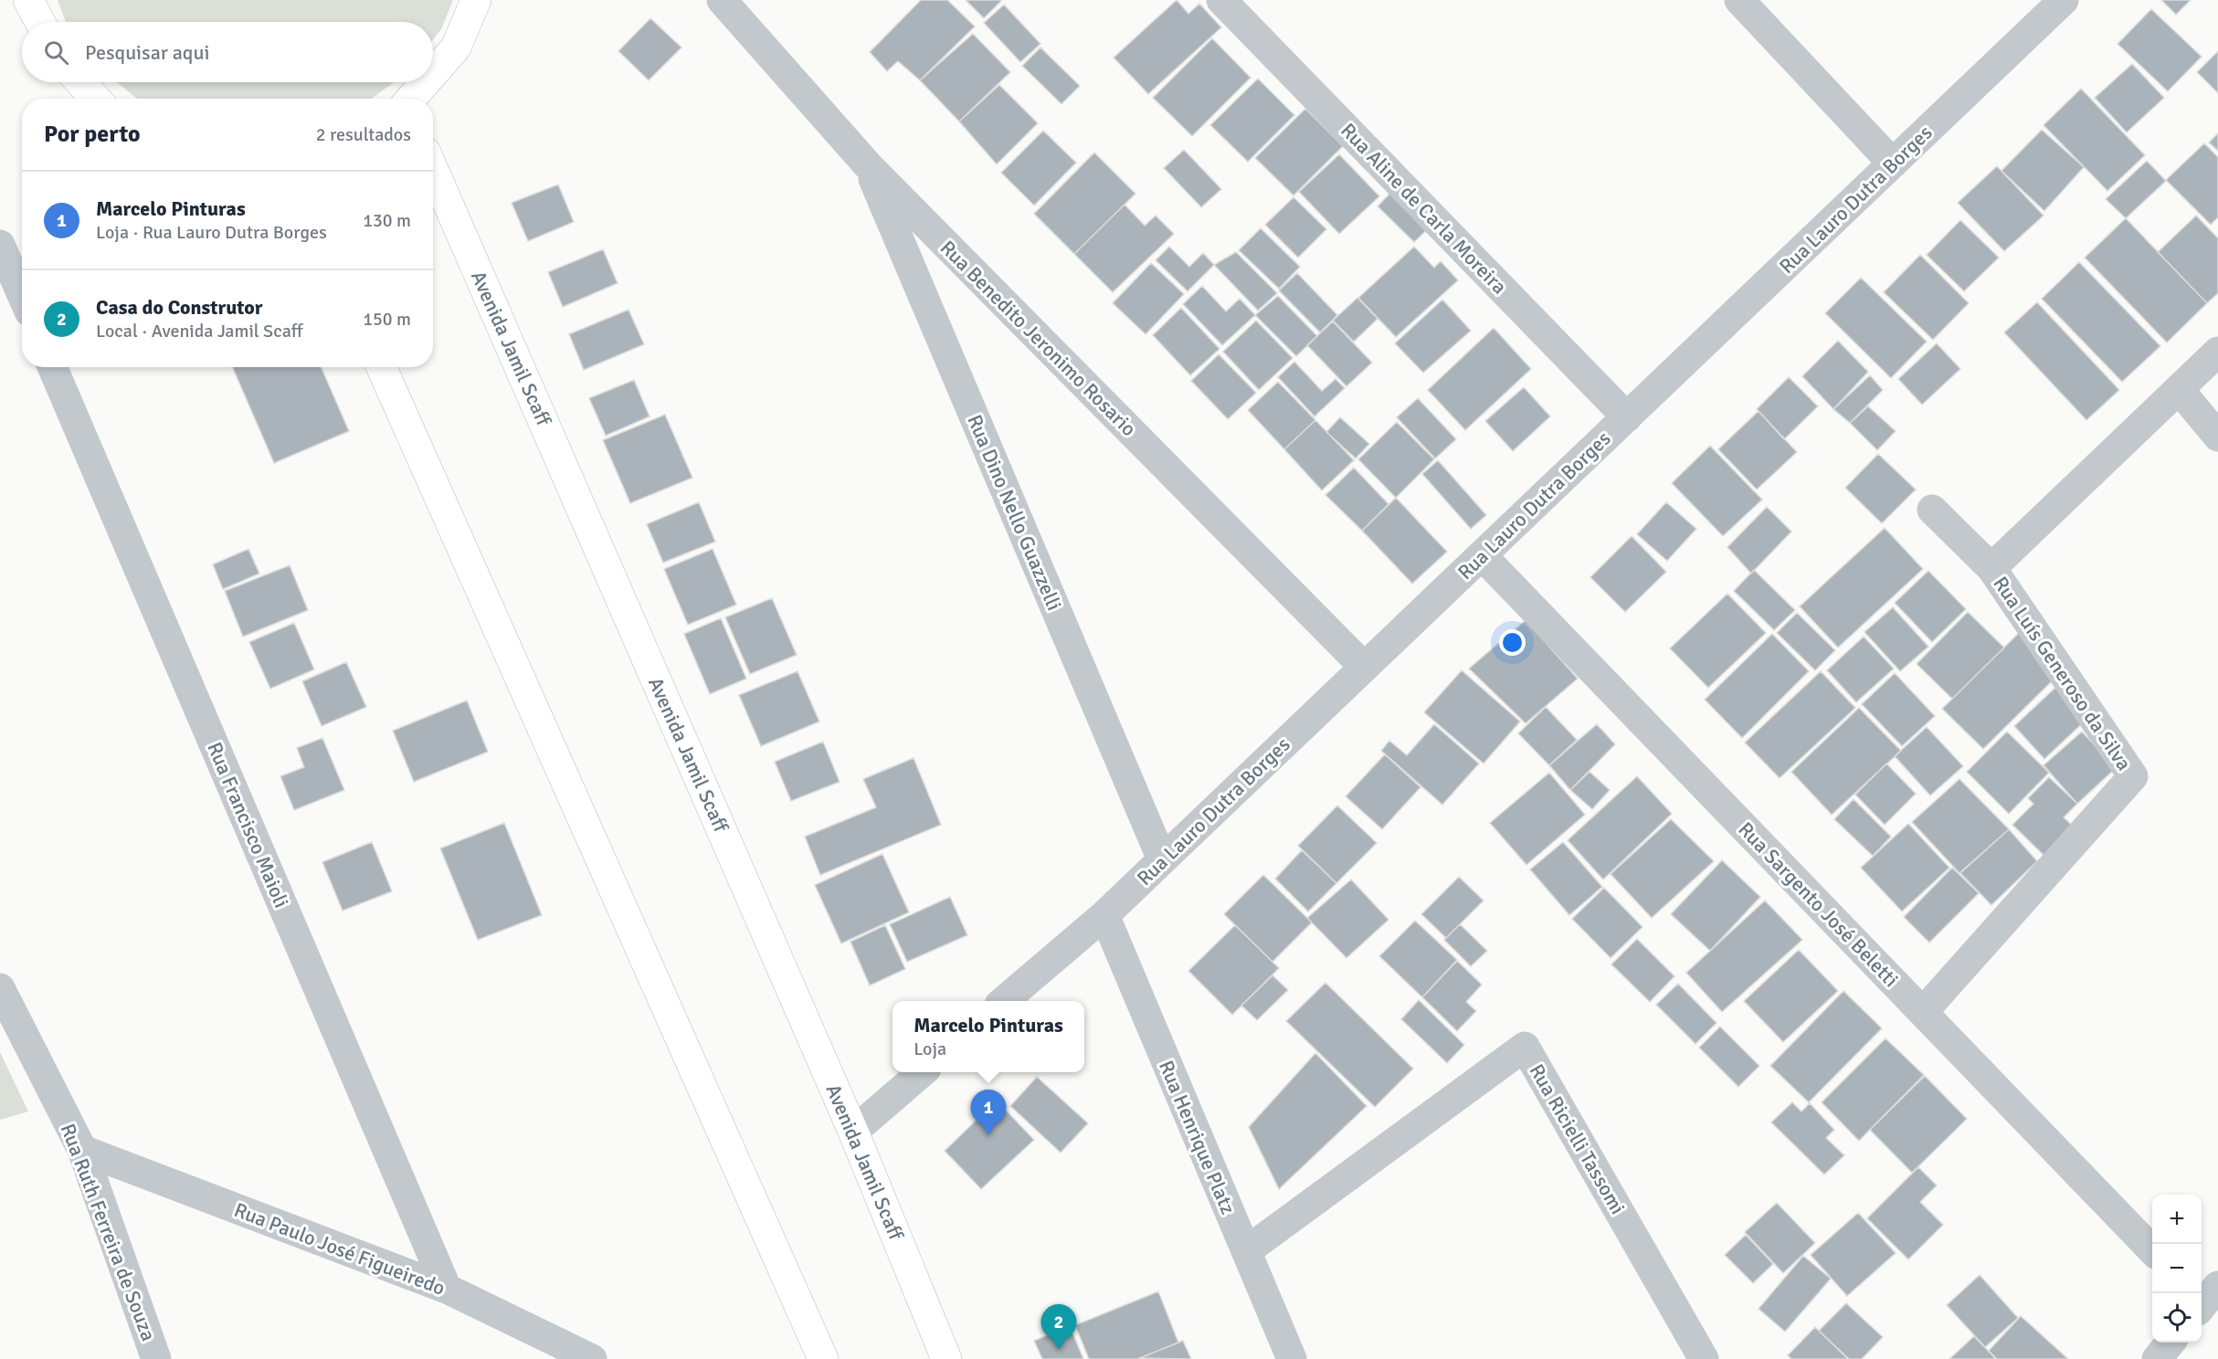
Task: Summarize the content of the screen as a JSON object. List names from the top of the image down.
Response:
{
  "streets": {
    "main road": ["Avenida Jamil Scaff"],
    "street": [
      "Rua Lauro Dutra Borges",
      "Rua Aline de Carla Moreira",
      "Rua Benedito Jeronimo Rosario",
      "Rua Dino Nello Guazzelli",
      "Rua Luís Generoso da Silva",
      "Rua Francisco Maioli",
      "Rua Sargento José Beletti",
      "Rua Henrique Platz",
      "Rua Ricielli Tassomi",
      "Rua Ruth Ferreira de Souza",
      "Rua Paulo José Figueiredo"
    ]
  },
  "crossings": [
    ["Rua Lauro Dutra Borges", "Rua Aline de Carla Moreira"],
    ["Rua Lauro Dutra Borges", "Rua Benedito Jeronimo Rosario"],
    ["Rua Lauro Dutra Borges", "Rua Dino Nello Guazzelli"],
    ["Rua Lauro Dutra Borges", "Rua Sargento José Beletti"],
    ["Rua Lauro Dutra Borges", "Rua Henrique Platz"],
    ["Rua Benedito Jeronimo Rosario", "Rua Dino Nello Guazzelli"],
    ["Rua Luís Generoso da Silva", "Rua Sargento José Beletti"],
    ["Rua Francisco Maioli", "Rua Paulo José Figueiredo"],
    ["Rua Henrique Platz", "Rua Ricielli Tassomi"],
    ["Rua Ruth Ferreira de Souza", "Rua Paulo José Figueiredo"]
  ],
  "page": {
    "search": "Pesquisar aqui",
    "heading": ["Por perto", "2 resultados"],
    "list": [
      {
        "mark": "1",
        "name": "Marcelo Pinturas",
        "note": "Loja · Rua Lauro Dutra Borges",
        "value": "130 m"
      },
      {
        "mark": "2",
        "name": "Casa do Construtor",
        "note": "Local · Avenida Jamil Scaff",
        "value": "150 m"
      }
    ],
    "popup": ["Marcelo Pinturas", "Loja"],
    "pins": ["1", "2"],
    "map_buttons": ["+", "−"]
  }
}
